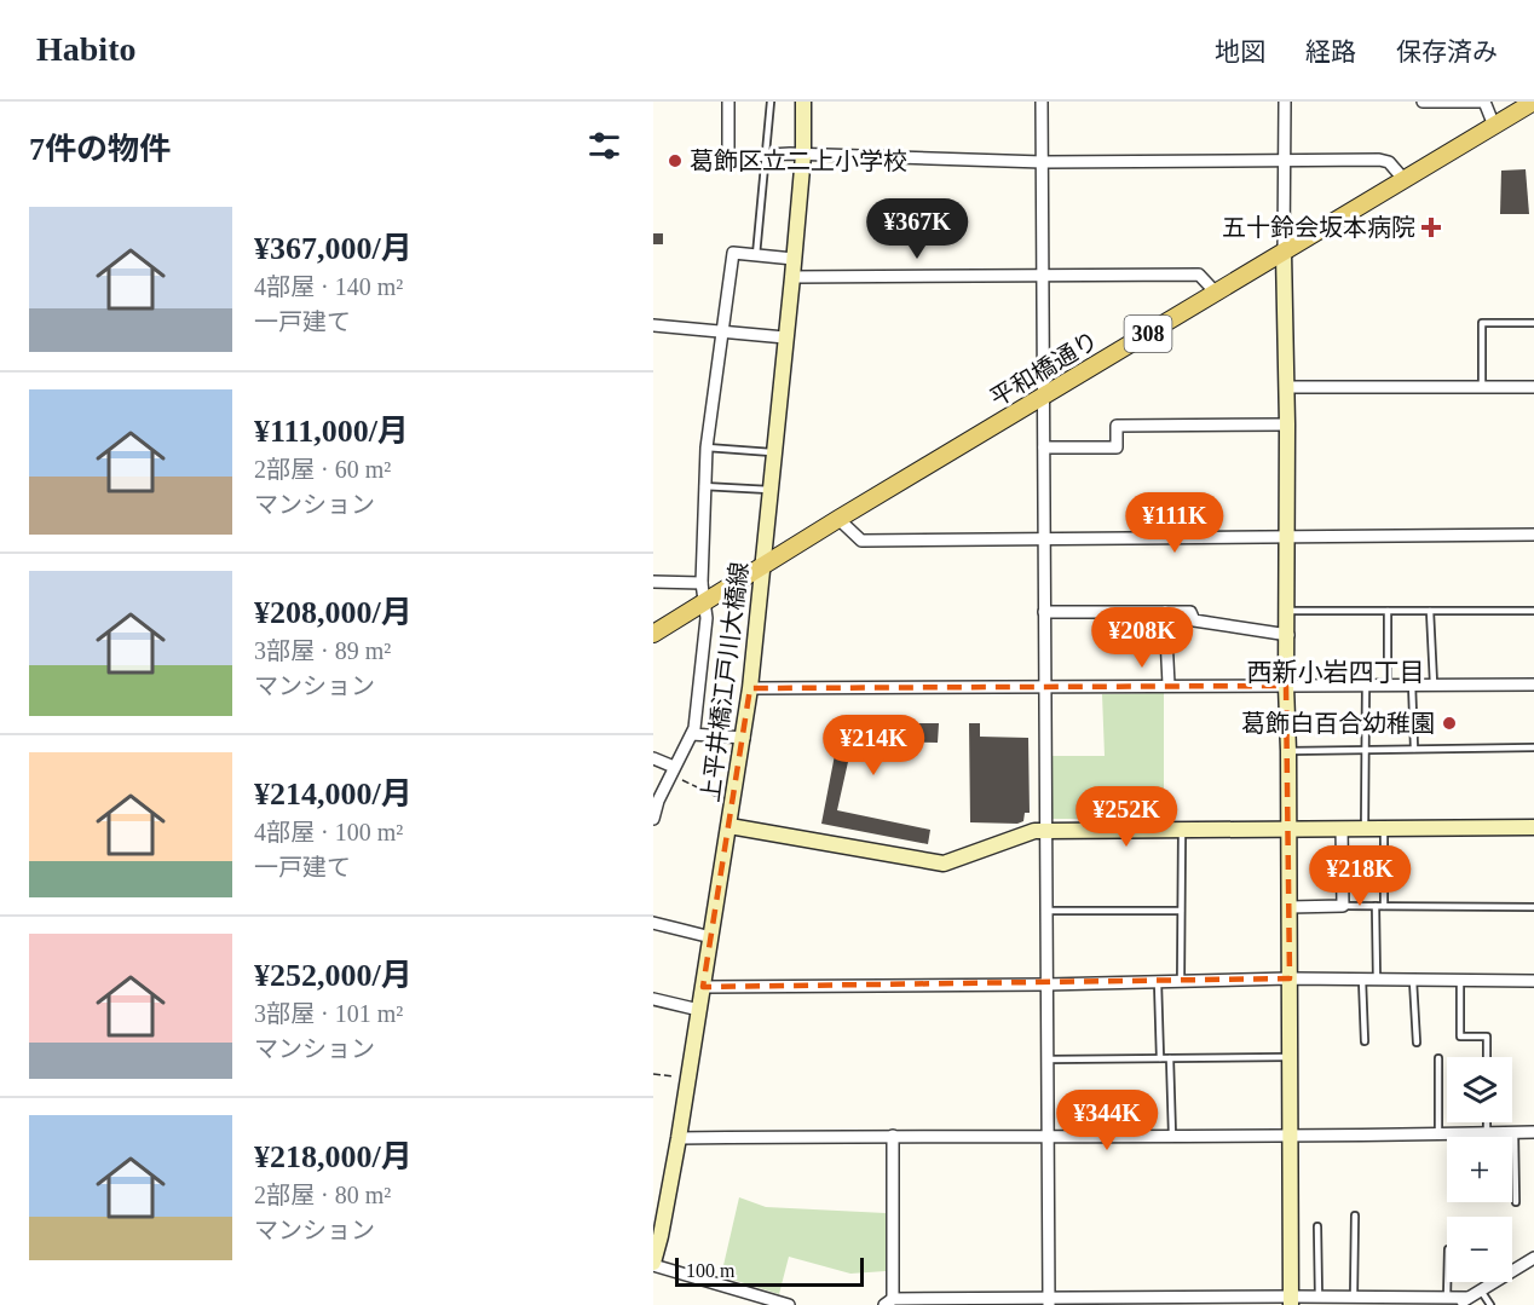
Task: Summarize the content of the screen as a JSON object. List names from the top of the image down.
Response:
{
  "streets": {
    "main road": ["308", "平和橋通り"],
    "street": ["上平井橋江戸川大橋線"]
  },
  "crossings": [
    ["平和橋通り", "上平井橋江戸川大橋線"]
  ],
  "districts": ["西新小岩四丁目"],
  "places": {
    "other": ["葛飾区立二上小学校", "葛飾白百合幼稚園"],
    "health": ["五十鈴会坂本病院"]
  },
  "scale_bar": "100 m",
  "page": {
    "header": "Habito",
    "nav": ["地図", "経路", "保存済み"],
    "heading": "7件の物件",
    "list": [
      {
        "name": "¥367,000/月",
        "note": "4部屋 · 140 m² · 一戸建て"
      },
      {
        "name": "¥111,000/月",
        "note": "2部屋 · 60 m² · マンション"
      },
      {
        "name": "¥208,000/月",
        "note": "3部屋 · 89 m² · マンション"
      },
      {
        "name": "¥214,000/月",
        "note": "4部屋 · 100 m² · 一戸建て"
      },
      {
        "name": "¥252,000/月",
        "note": "3部屋 · 101 m² · マンション"
      },
      {
        "name": "¥218,000/月",
        "note": "2部屋 · 80 m² · マンション"
      }
    ],
    "price": [
      "¥367K",
      "¥111K",
      "¥208K",
      "¥214K",
      "¥252K",
      "¥218K",
      "¥344K"
    ],
    "map_buttons": ["+", "−"],
    "scale": "100 m"
  }
}
